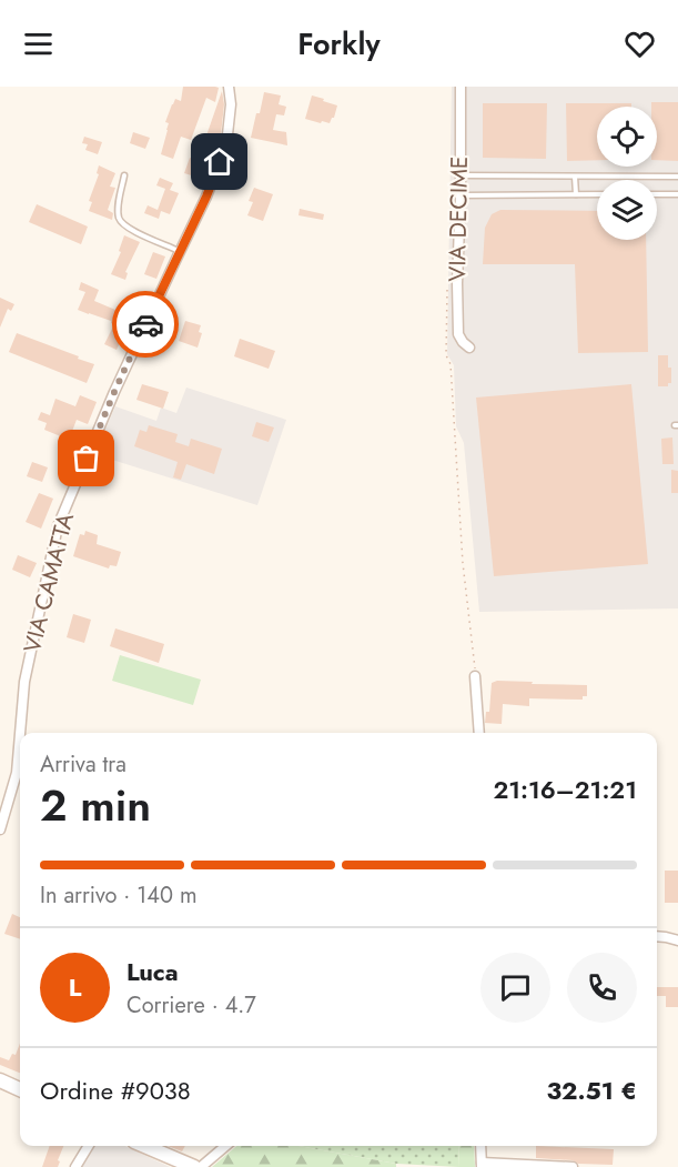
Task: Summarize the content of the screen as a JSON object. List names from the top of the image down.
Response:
{
  "streets": {
    "street": ["VIA DECIME", "VIA CAMATTA"]
  },
  "page": {
    "header": "Forkly",
    "heading": ["2 min", "Arriva tra", "21:16–21:21"],
    "panel": [
      "Luca",
      "Corriere · 4.7",
      "Ordine #9038",
      "32.51 €"
    ],
    "bar": "In arrivo · 140 m",
    "round": "L"
  }
}
